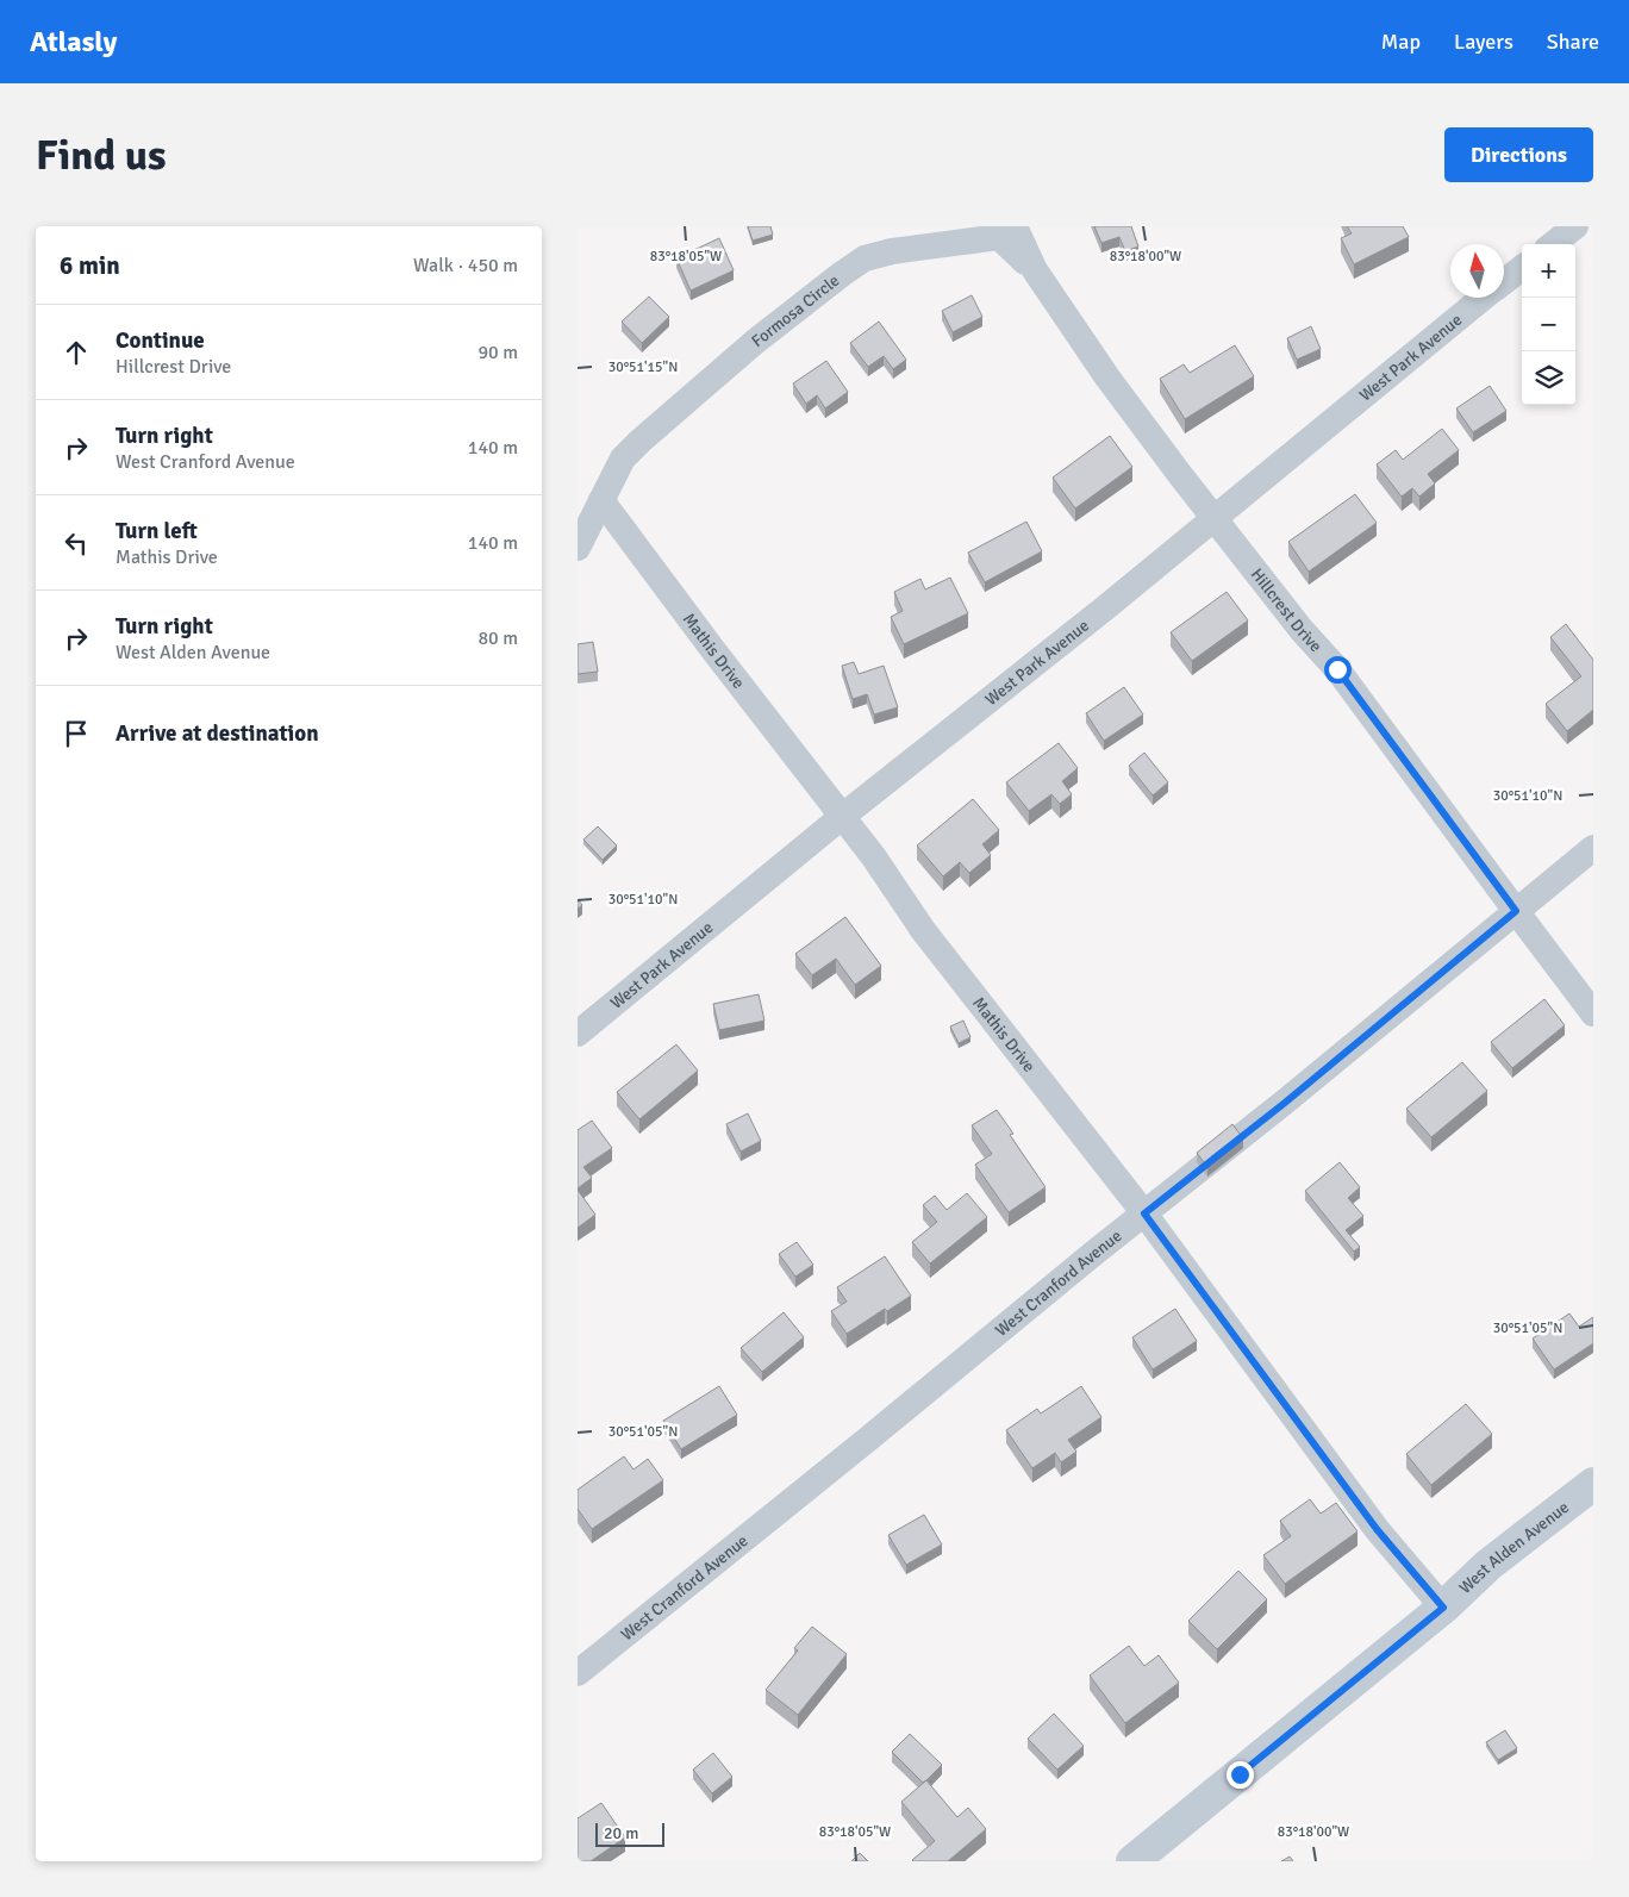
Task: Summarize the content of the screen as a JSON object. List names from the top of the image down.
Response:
{
  "streets": {
    "street": [
      "Formosa Circle",
      "West Park Avenue",
      "Hillcrest Drive",
      "Mathis Drive",
      "West Cranford Avenue",
      "West Alden Avenue"
    ]
  },
  "crossings": [
    ["Formosa Circle", "Hillcrest Drive"],
    ["Formosa Circle", "Mathis Drive"],
    ["West Park Avenue", "Hillcrest Drive"],
    ["West Park Avenue", "Mathis Drive"],
    ["Hillcrest Drive", "West Cranford Avenue"],
    ["Mathis Drive", "West Cranford Avenue"],
    ["Mathis Drive", "West Alden Avenue"]
  ],
  "scale_bar": "20 m",
  "north": "top",
  "page": {
    "header": "Atlasly",
    "nav": ["Map", "Layers", "Share"],
    "buttons": "Directions",
    "title": "Find us",
    "heading": ["6 min", "Walk · 450 m"],
    "map_buttons": ["+", "−"],
    "list": [
      ["Continue", "Hillcrest Drive", "90 m"],
      ["Turn right", "West Cranford Avenue", "140 m"],
      ["Turn left", "Mathis Drive", "140 m"],
      ["Turn right", "West Alden Avenue", "80 m"],
      "Arrive at destination"
    ],
    "scale": "20 m"
  },
  "coordinates": [
    "83°18'05\"W",
    "83°18'00\"W",
    "30°51'15\"N",
    "30°51'10\"N",
    "30°51'05\"N"
  ]
}
